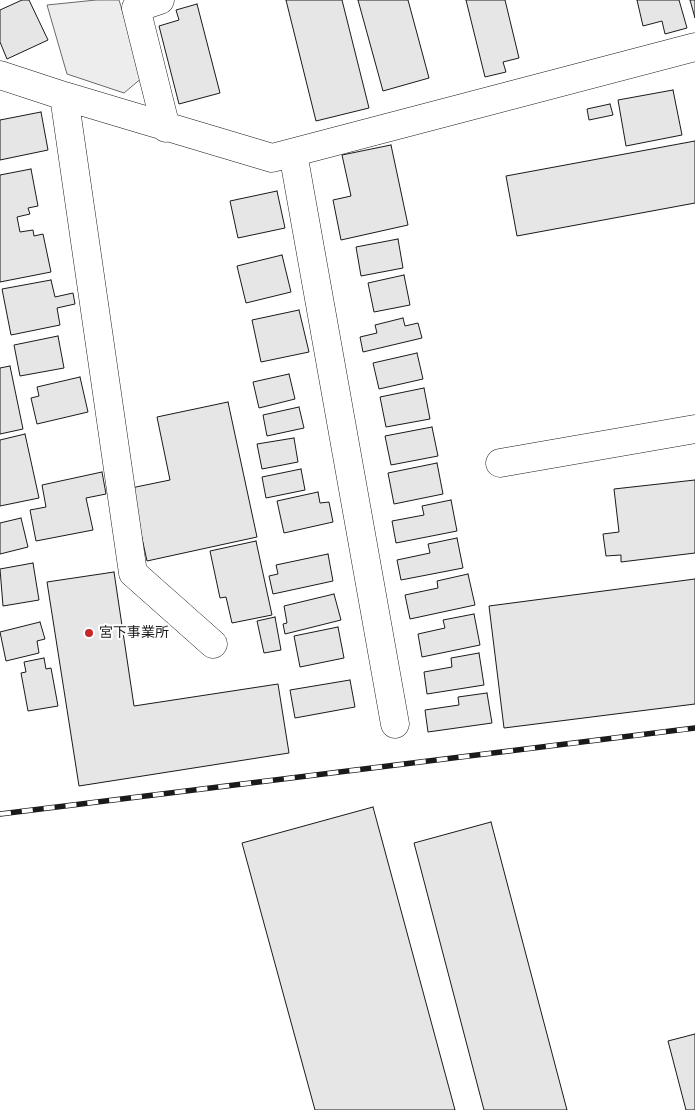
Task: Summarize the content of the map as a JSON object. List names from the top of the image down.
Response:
{
  "places": ["宮下事業所"]
}
